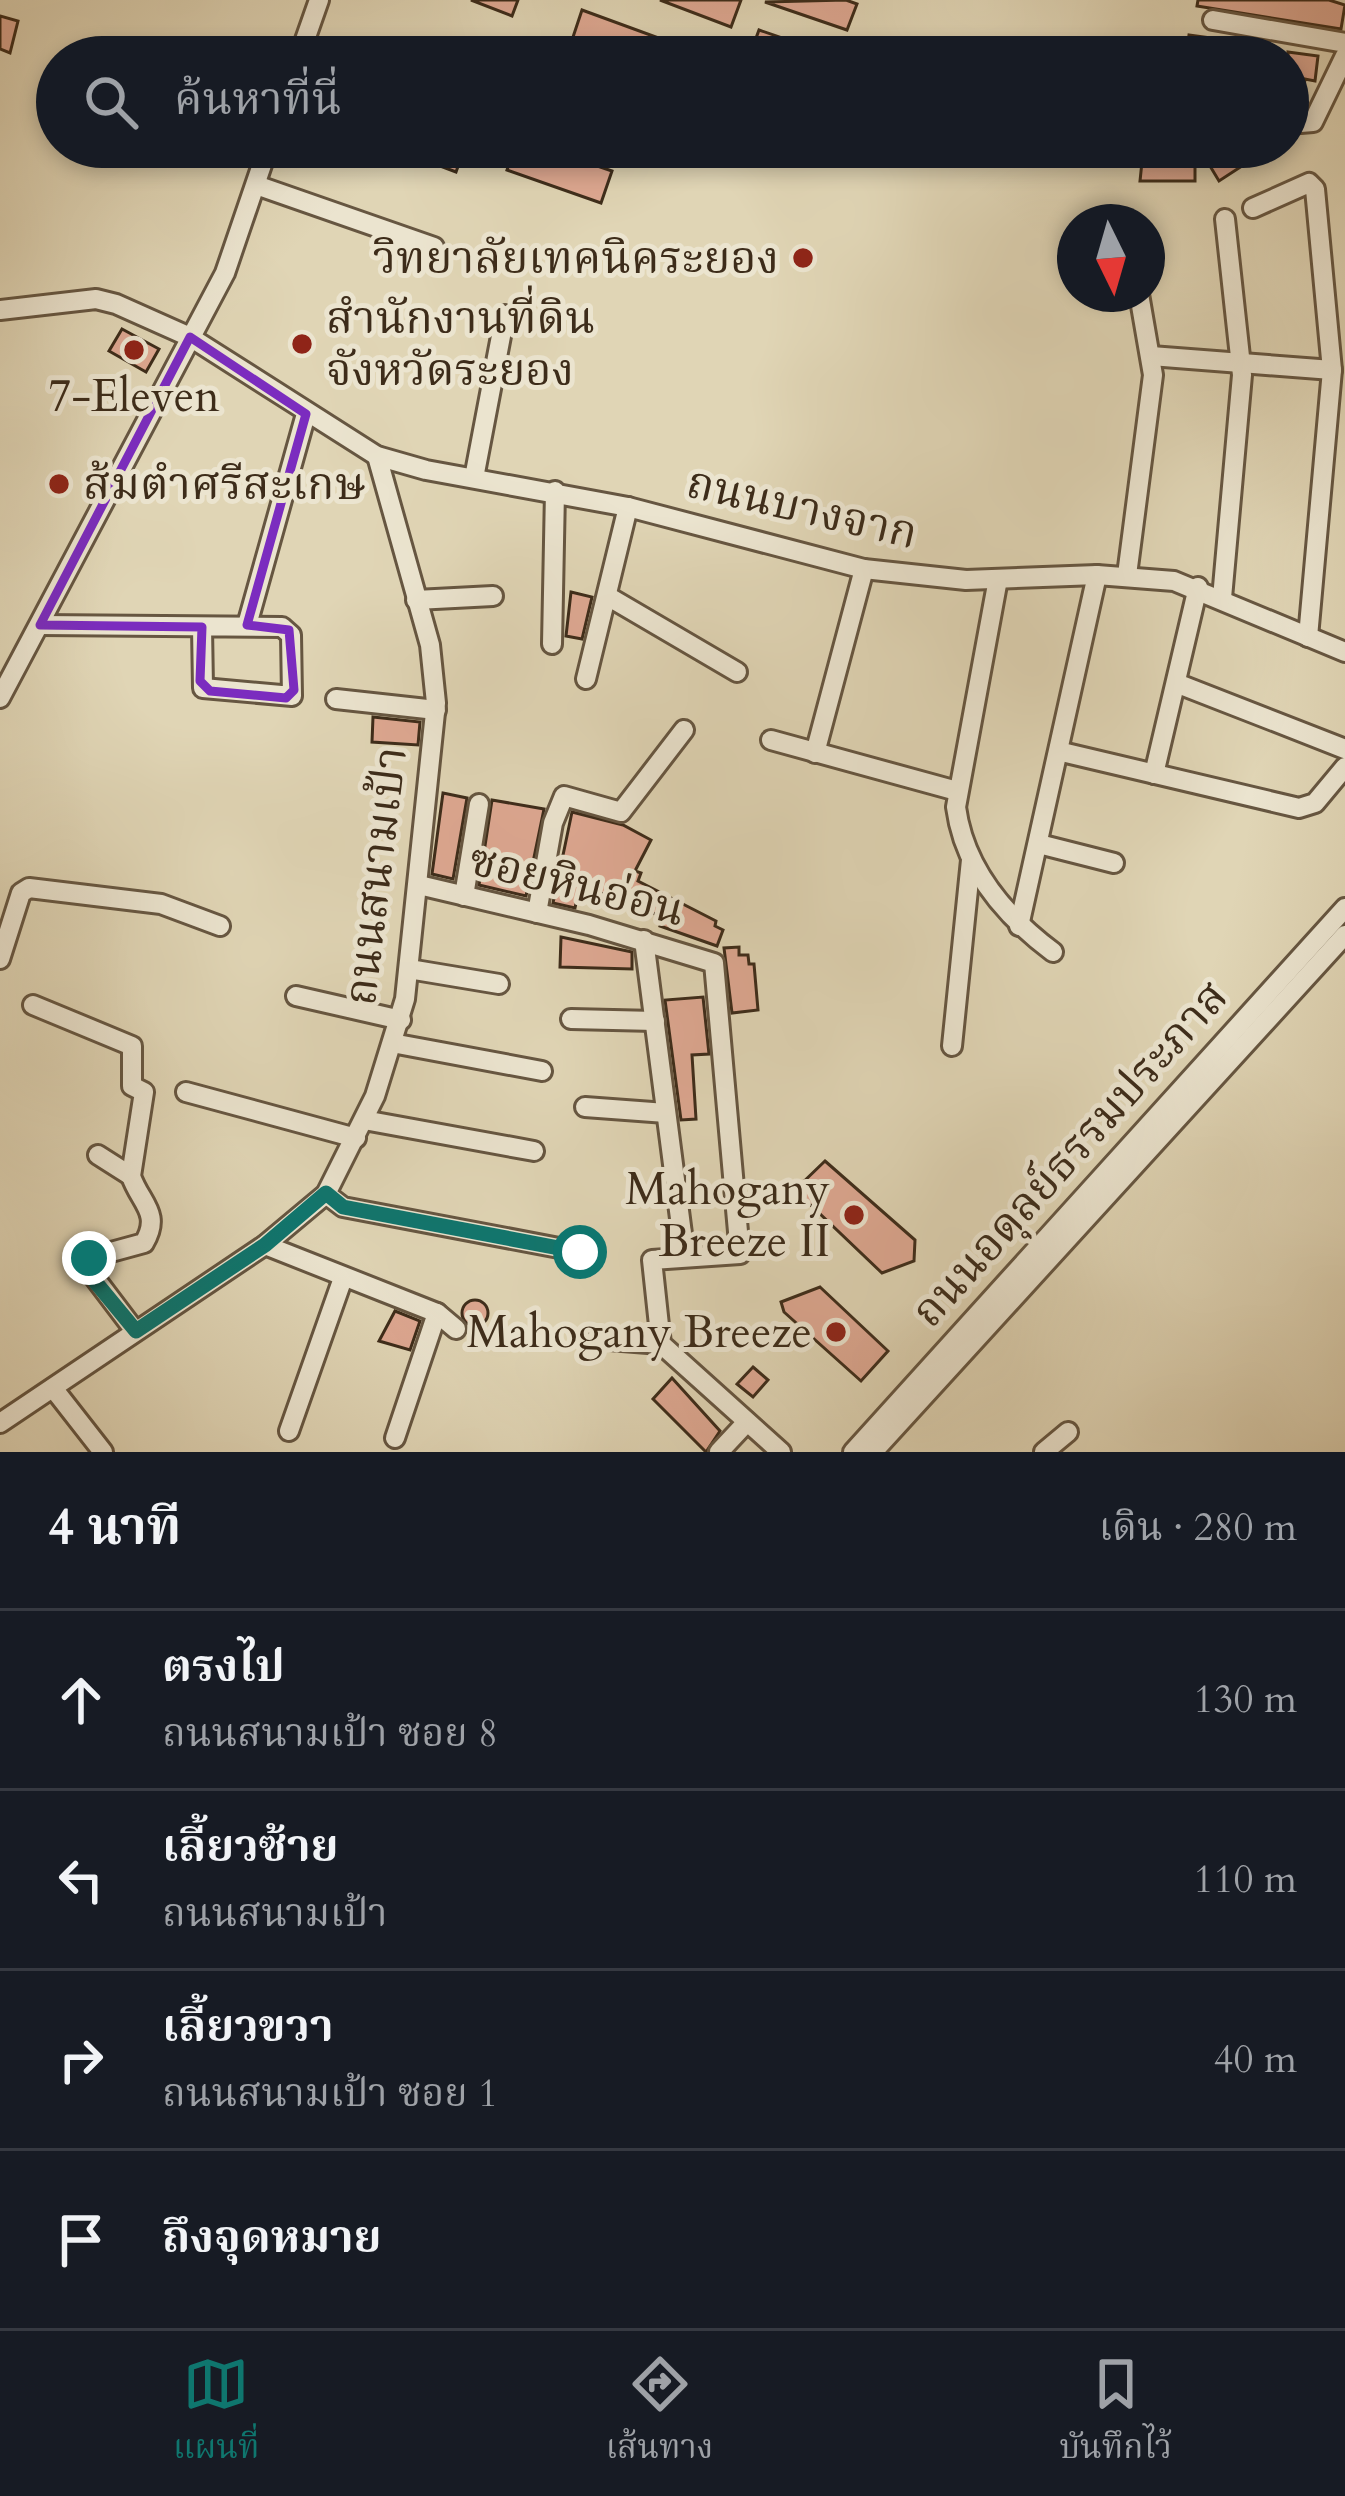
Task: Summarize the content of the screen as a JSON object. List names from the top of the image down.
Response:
{
  "streets": {
    "street": [
      "ถนนบางจาก",
      "ถนนสนามเป้า",
      "ซอยหินอ่อน",
      "ถนนอดุลย์ธรรมประภาส"
    ]
  },
  "crossings": [
    ["ถนนบางจาก", "ถนนสนามเป้า"],
    ["ถนนสนามเป้า", "ซอยหินอ่อน"]
  ],
  "places": [
    "วิทยาลัยเทคนิคระยอง",
    "สำนักงานที่ดิน จังหวัดระยอง",
    "7-Eleven",
    "ส้มตำศรีสะเกษ",
    "Mahogany Breeze II",
    "Mahogany Breeze"
  ],
  "north": "bottom",
  "page": {
    "search": "ค้นหาที่นี่",
    "heading": ["4 นาที", "เดิน · 280 m"],
    "list": [
      ["ตรงไป", "ถนนสนามเป้า ซอย 8", "130 m"],
      ["เลี้ยวซ้าย", "ถนนสนามเป้า", "110 m"],
      ["เลี้ยวขวา", "ถนนสนามเป้า ซอย 1", "40 m"],
      "ถึงจุดหมาย"
    ],
    "nav": ["แผนที่", "เส้นทาง", "บันทึกไว้"]
  }
}
